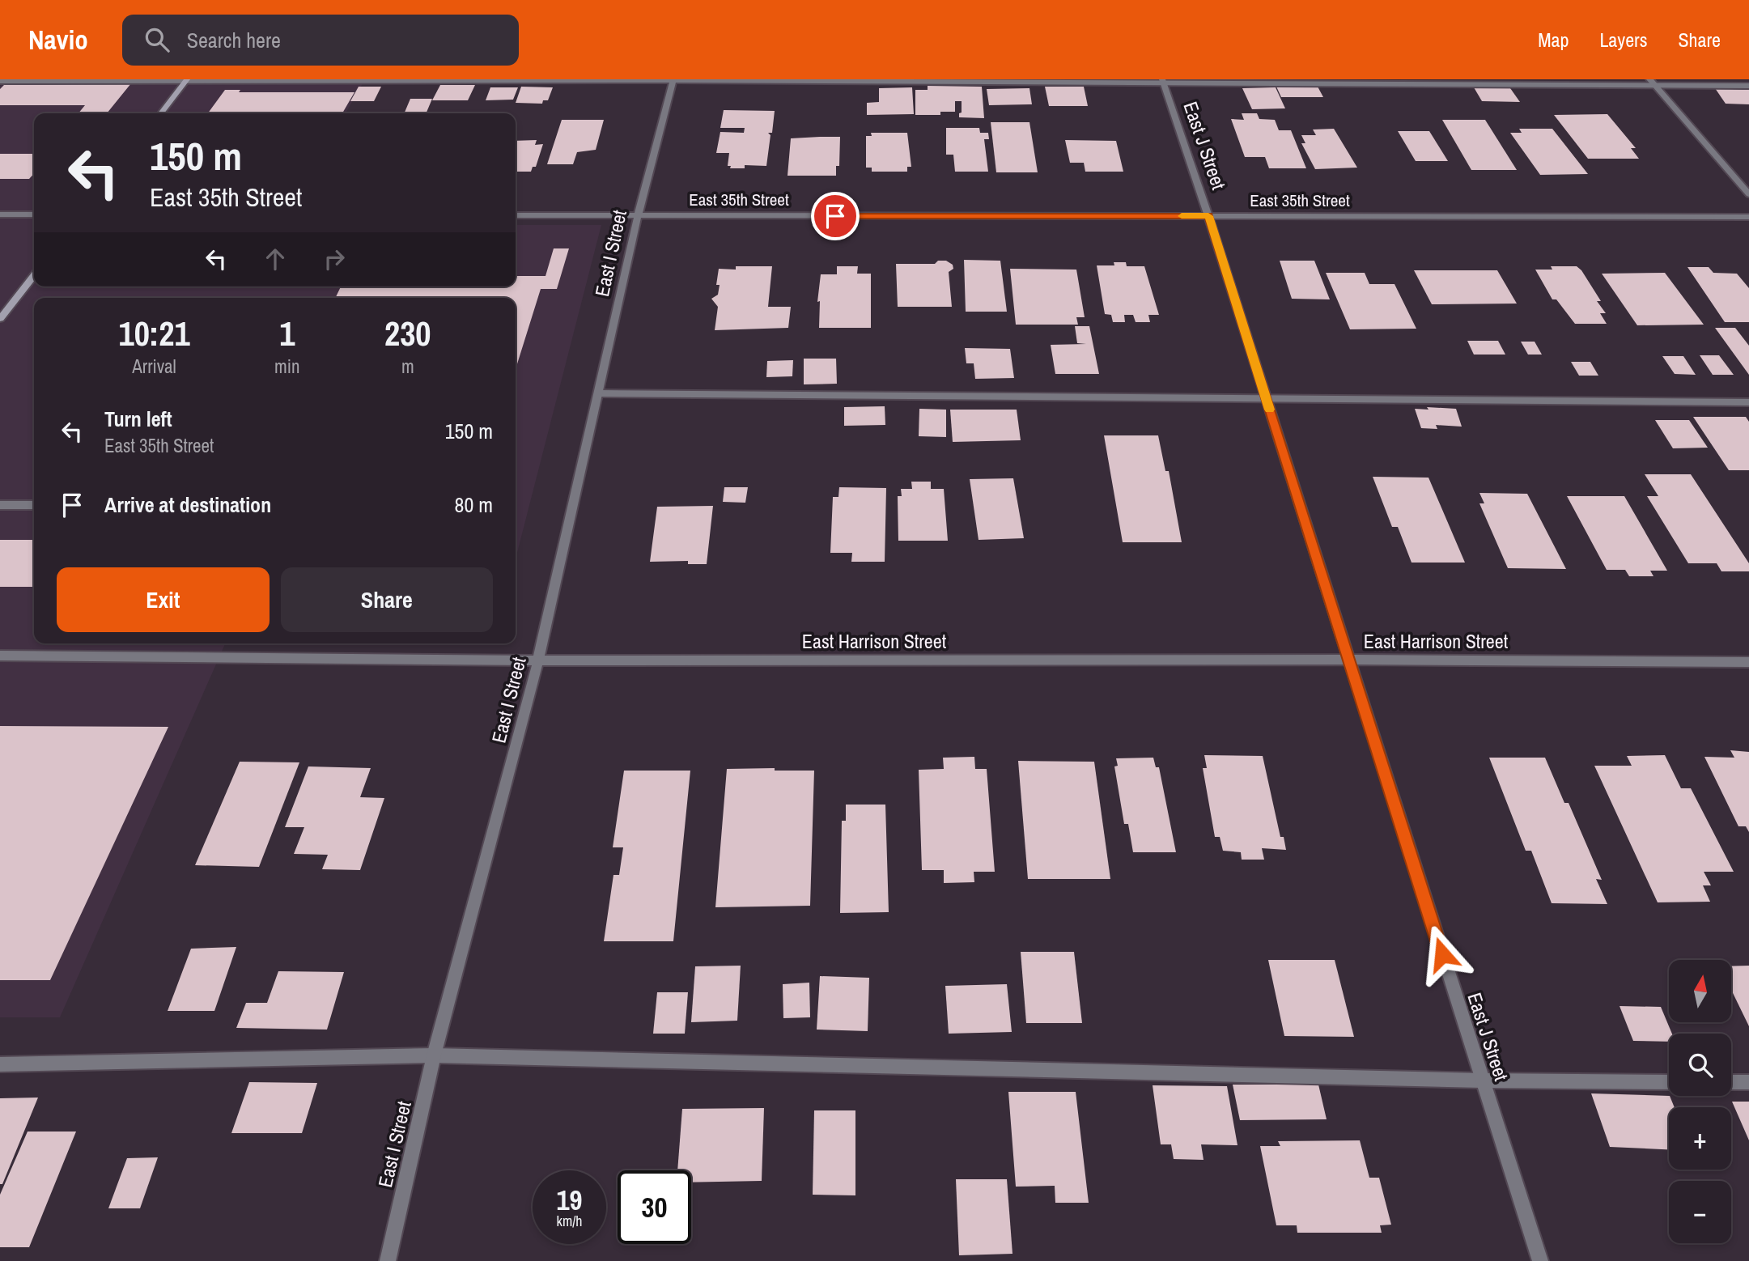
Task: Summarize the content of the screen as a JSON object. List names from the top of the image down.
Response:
{
  "streets": {
    "street": [
      "East J Street",
      "East 35th Street",
      "East I Street",
      "East Harrison Street"
    ]
  },
  "crossings": [
    ["East J Street", "East 35th Street"],
    ["East J Street", "East Harrison Street"],
    ["East 35th Street", "East I Street"],
    ["East I Street", "East Harrison Street"]
  ],
  "north": "top",
  "page": {
    "header": "Navio",
    "search": "Search here",
    "nav": ["Map", "Layers", "Share"],
    "turn": ["150 m", "East 35th Street"],
    "eta": [
      "10:21",
      "Arrival",
      "1",
      "min",
      "230",
      "m"
    ],
    "list": [
      {
        "name": "Turn left",
        "note": "East 35th Street",
        "value": "150 m"
      },
      {
        "name": "Arrive at destination",
        "value": "80 m"
      }
    ],
    "buttons": ["Exit", "Share"],
    "map_buttons": ["+", "−"],
    "speed": "19 km/h",
    "limit": "30"
  }
}
